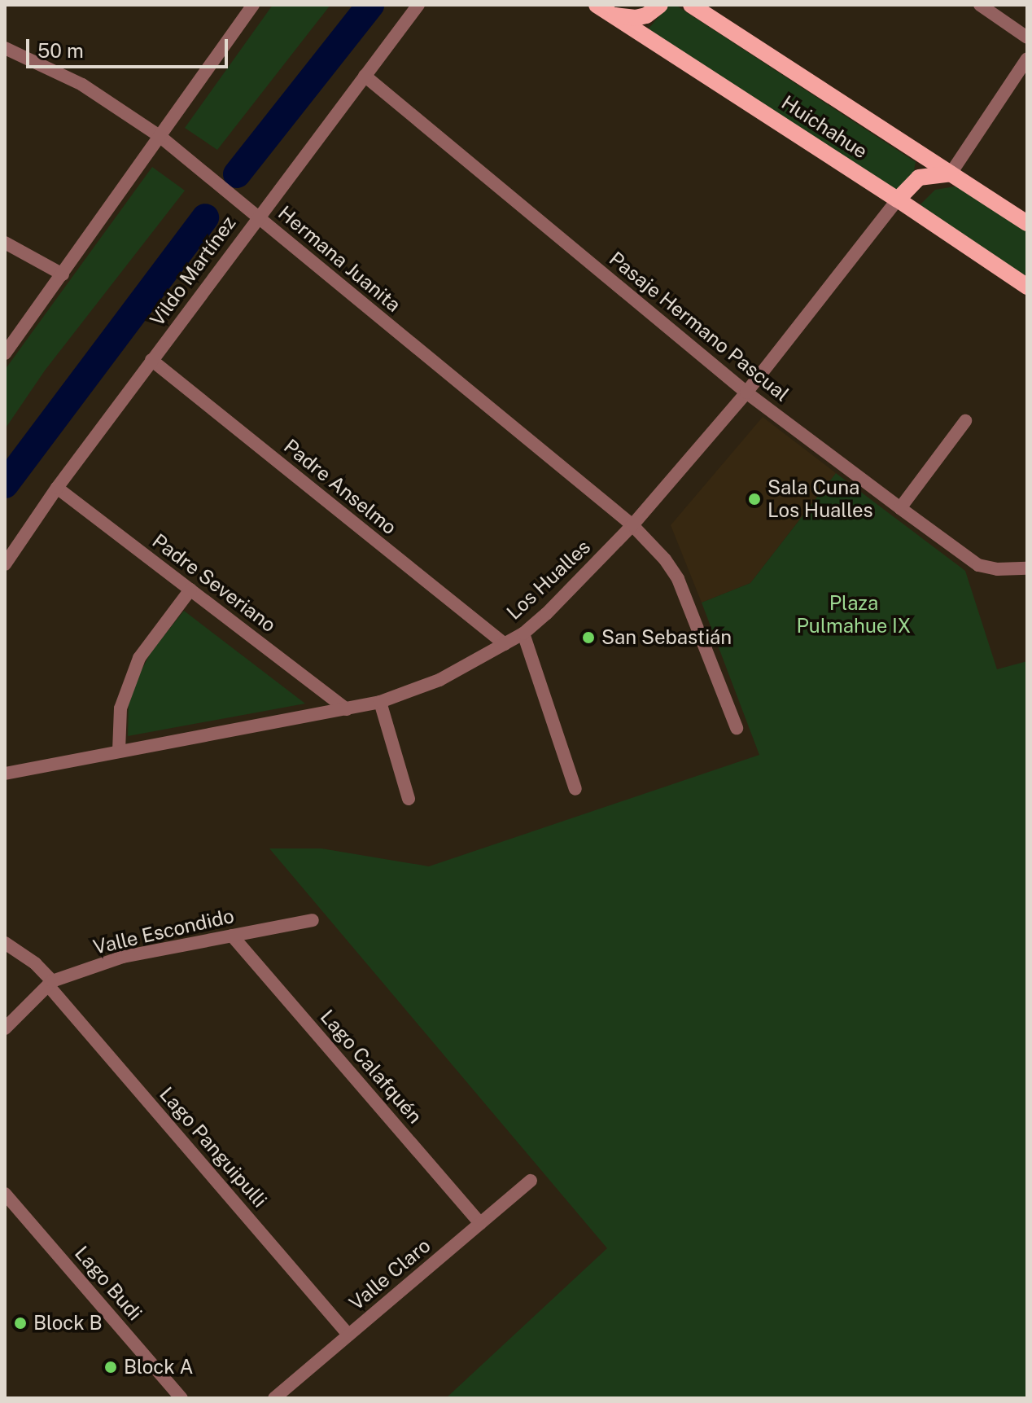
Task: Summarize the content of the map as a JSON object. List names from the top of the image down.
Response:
{
  "streets": {
    "main road": ["Huichahue"],
    "street": [
      "Hermana Juanita",
      "Vildo Martínez",
      "Pasaje Hermano Pascual",
      "Padre Anselmo",
      "Los Hualles",
      "Padre Severiano",
      "Valle Escondido",
      "Lago Calafquén",
      "Lago Panguipulli",
      "Valle Claro",
      "Lago Budi"
    ]
  },
  "crossings": [
    ["Huichahue", "Los Hualles"],
    ["Hermana Juanita", "Vildo Martínez"],
    ["Hermana Juanita", "Los Hualles"],
    ["Vildo Martínez", "Pasaje Hermano Pascual"],
    ["Vildo Martínez", "Padre Anselmo"],
    ["Vildo Martínez", "Padre Severiano"],
    ["Pasaje Hermano Pascual", "Los Hualles"],
    ["Padre Anselmo", "Los Hualles"],
    ["Los Hualles", "Padre Severiano"],
    ["Valle Escondido", "Lago Calafquén"],
    ["Valle Escondido", "Lago Panguipulli"],
    ["Lago Calafquén", "Valle Claro"],
    ["Lago Panguipulli", "Valle Claro"]
  ],
  "parks": ["Plaza Pulmahue IX"],
  "places": [
    "Sala Cuna Los Hualles",
    "San Sebastián",
    "Block B",
    "Block A"
  ],
  "scale_bar": "50 m"
}
